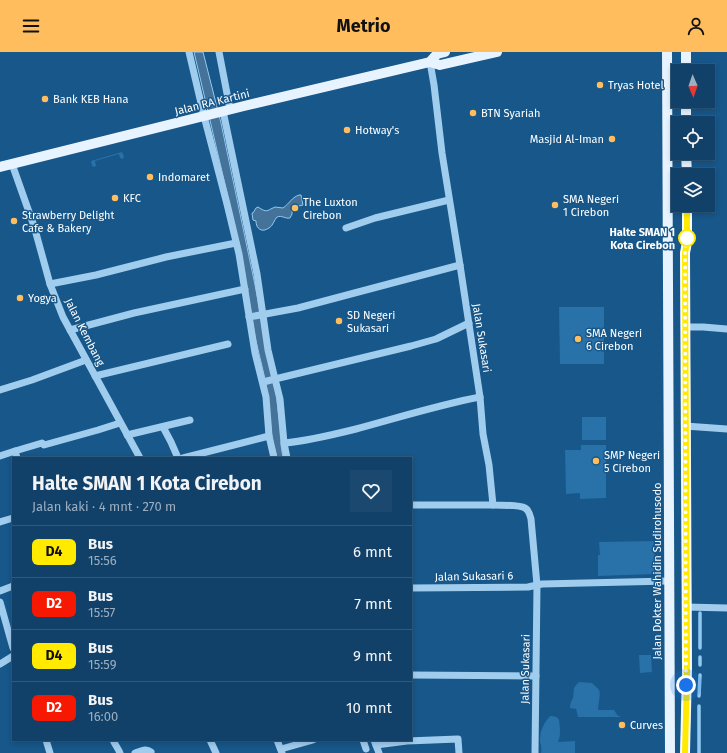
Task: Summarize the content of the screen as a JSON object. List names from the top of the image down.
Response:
{
  "streets": {
    "main road": ["Jalan RA Kartini", "Jalan Dokter Wahidin Sudirohusodo"],
    "street": ["Jalan Kembang", "Jalan Sukasari", "Jalan Sukasari 6"]
  },
  "crossings": [
    ["Jalan RA Kartini", "Jalan Kembang"],
    ["Jalan RA Kartini", "Jalan Sukasari"],
    ["Jalan Sukasari", "Jalan Sukasari 6"]
  ],
  "places": [
    "Tryas Hotel",
    "Bank KEB Hana",
    "BTN Syariah",
    "Hotway's",
    "Masjid Al-Iman",
    "Indomaret",
    "KFC",
    "SMA Negeri 1 Cirebon",
    "The Luxton Cirebon",
    "Strawberry Delight Cafe & Bakery",
    "Halte SMAN 1 Kota Cirebon",
    "Yogya",
    "SD Negeri Sukasari",
    "SMA Negeri 6 Cirebon",
    "SMP Negeri 5 Cirebon",
    "Curves"
  ],
  "lines": ["bus line D4"],
  "north": "bottom",
  "page": {
    "header": "Metrio",
    "heading": ["Halte SMAN 1 Kota Cirebon", "Jalan kaki · 4 mnt · 270 m"],
    "list": [
      {
        "mark": "D4",
        "name": "Bus",
        "note": "15:56",
        "value": "6 mnt"
      },
      {
        "mark": "D2",
        "name": "Bus",
        "note": "15:57",
        "value": "7 mnt"
      },
      {
        "mark": "D4",
        "name": "Bus",
        "note": "15:59",
        "value": "9 mnt"
      },
      {
        "mark": "D2",
        "name": "Bus",
        "note": "16:00",
        "value": "10 mnt"
      }
    ]
  }
}
